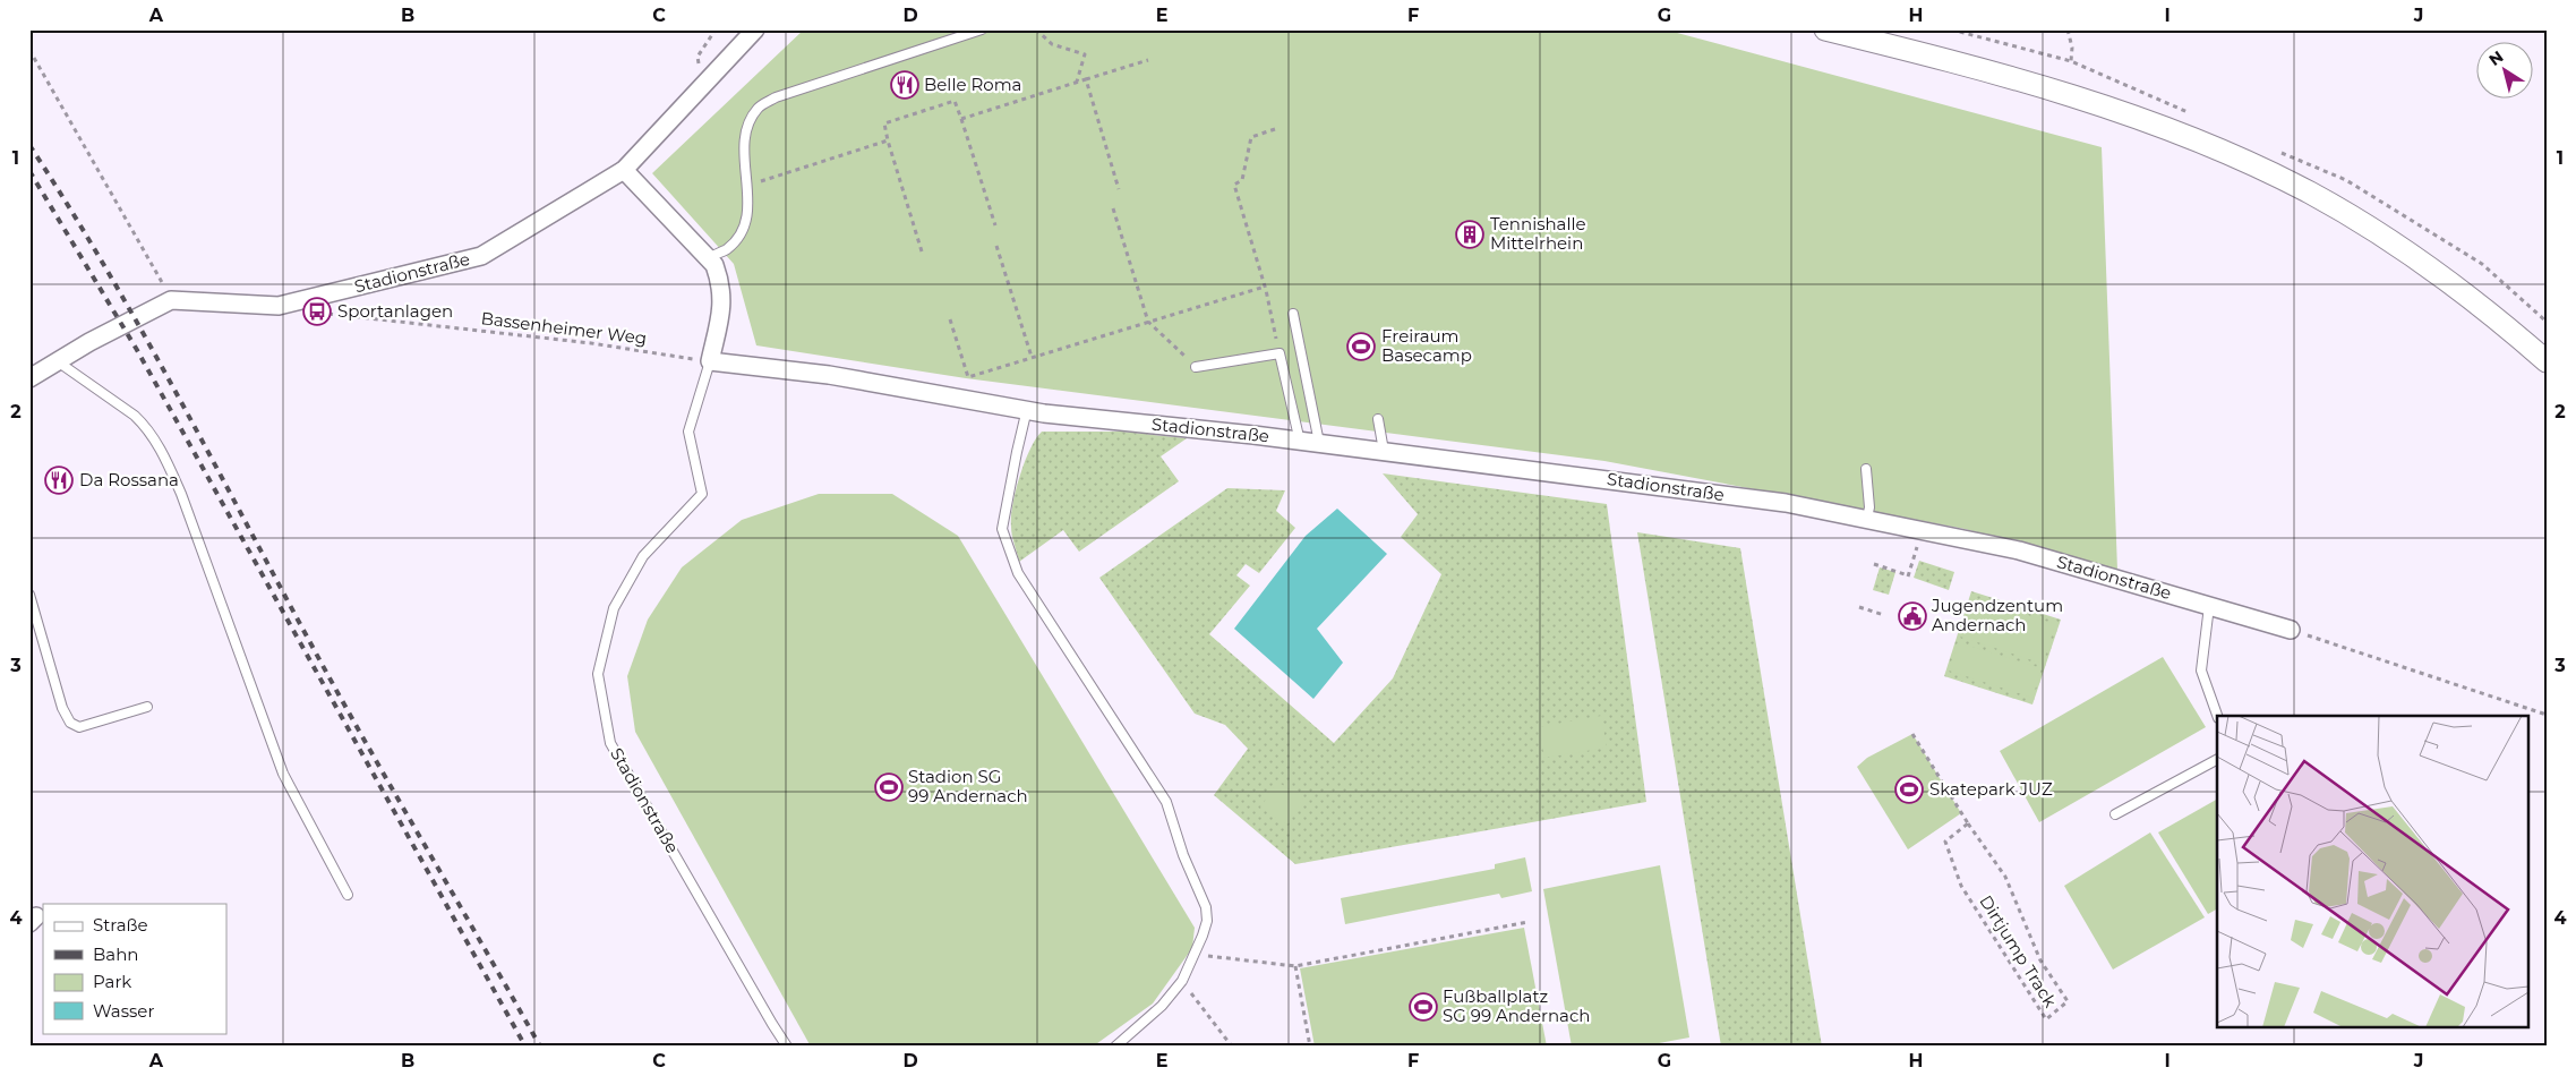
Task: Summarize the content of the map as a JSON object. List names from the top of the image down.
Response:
{
  "streets": {
    "street": ["Stadionstraße"],
    "path": ["Bassenheimer Weg", "Dirtjump Track"]
  },
  "crossings": [
    ["Stadionstraße", "Bassenheimer Weg"]
  ],
  "places": {
    "restaurant": ["Belle Roma", "Da Rossana"],
    "building": ["Tennishalle Mittelrhein"],
    "bus stop": ["Sportanlagen"],
    "sports": [
      "Freiraum Basecamp",
      "Stadion SG 99 Andernach",
      "Skatepark JUZ",
      "Fußballplatz SG 99 Andernach"
    ],
    "public building": ["Jugendzentum Andernach"]
  },
  "legend": [
    "Straße",
    "Bahn",
    "Park",
    "Wasser"
  ],
  "north": "top left",
  "grid": {
    "columns": [
      "A",
      "B",
      "C",
      "D",
      "E",
      "F",
      "G",
      "H",
      "I",
      "J"
    ],
    "rows": [
      "1",
      "2",
      "3",
      "4"
    ]
  }
}
